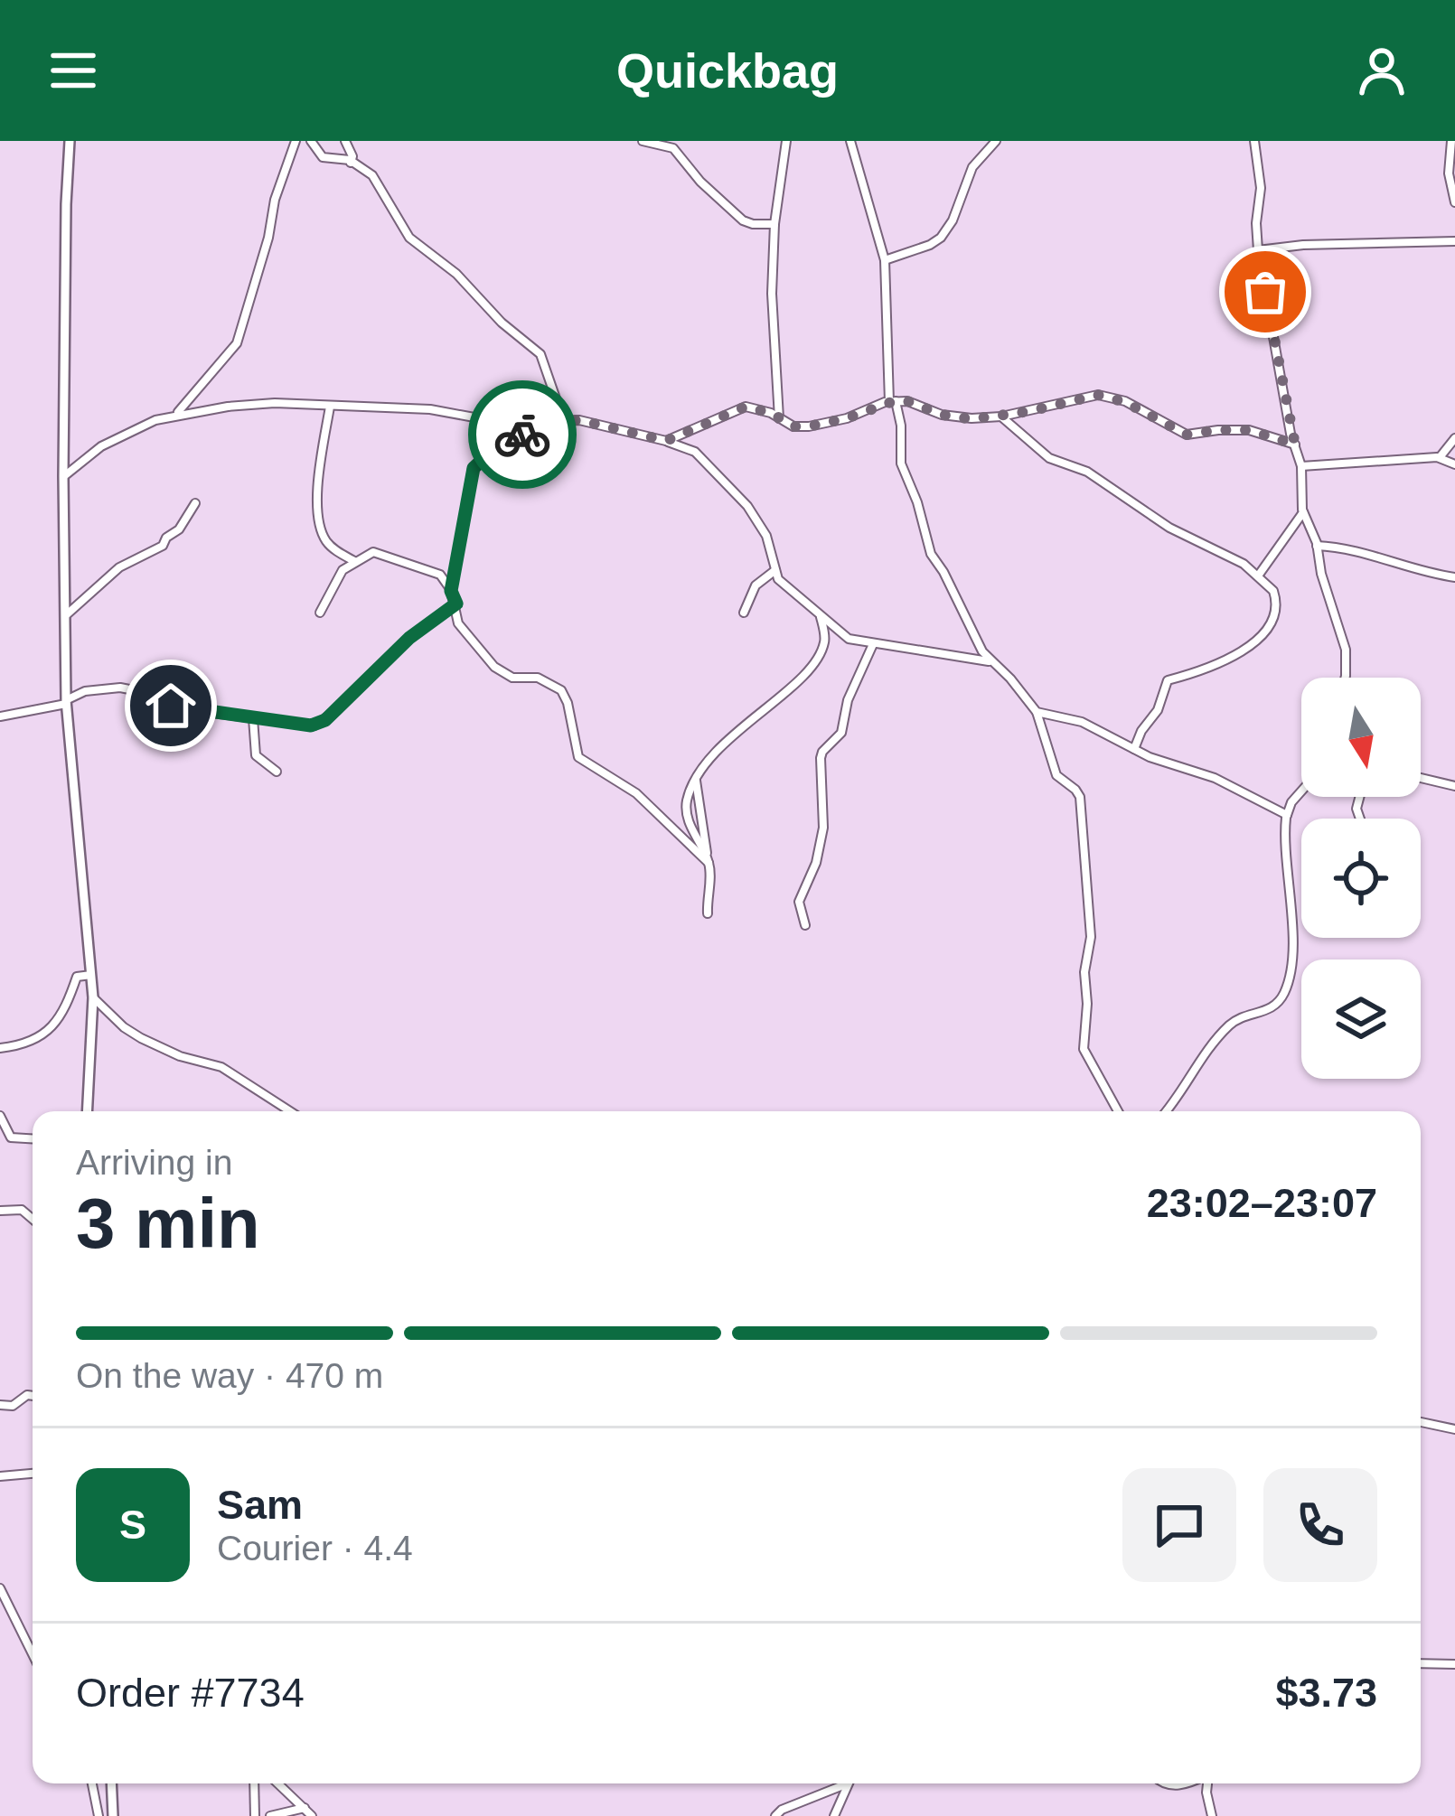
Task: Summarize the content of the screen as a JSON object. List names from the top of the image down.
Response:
{
  "north": "bottom",
  "page": {
    "header": "Quickbag",
    "heading": ["3 min", "Arriving in", "23:02–23:07"],
    "panel": [
      "Sam",
      "Courier · 4.4",
      "Order #7734",
      "$3.73"
    ],
    "bar": "On the way · 470 m",
    "round": "S"
  }
}
